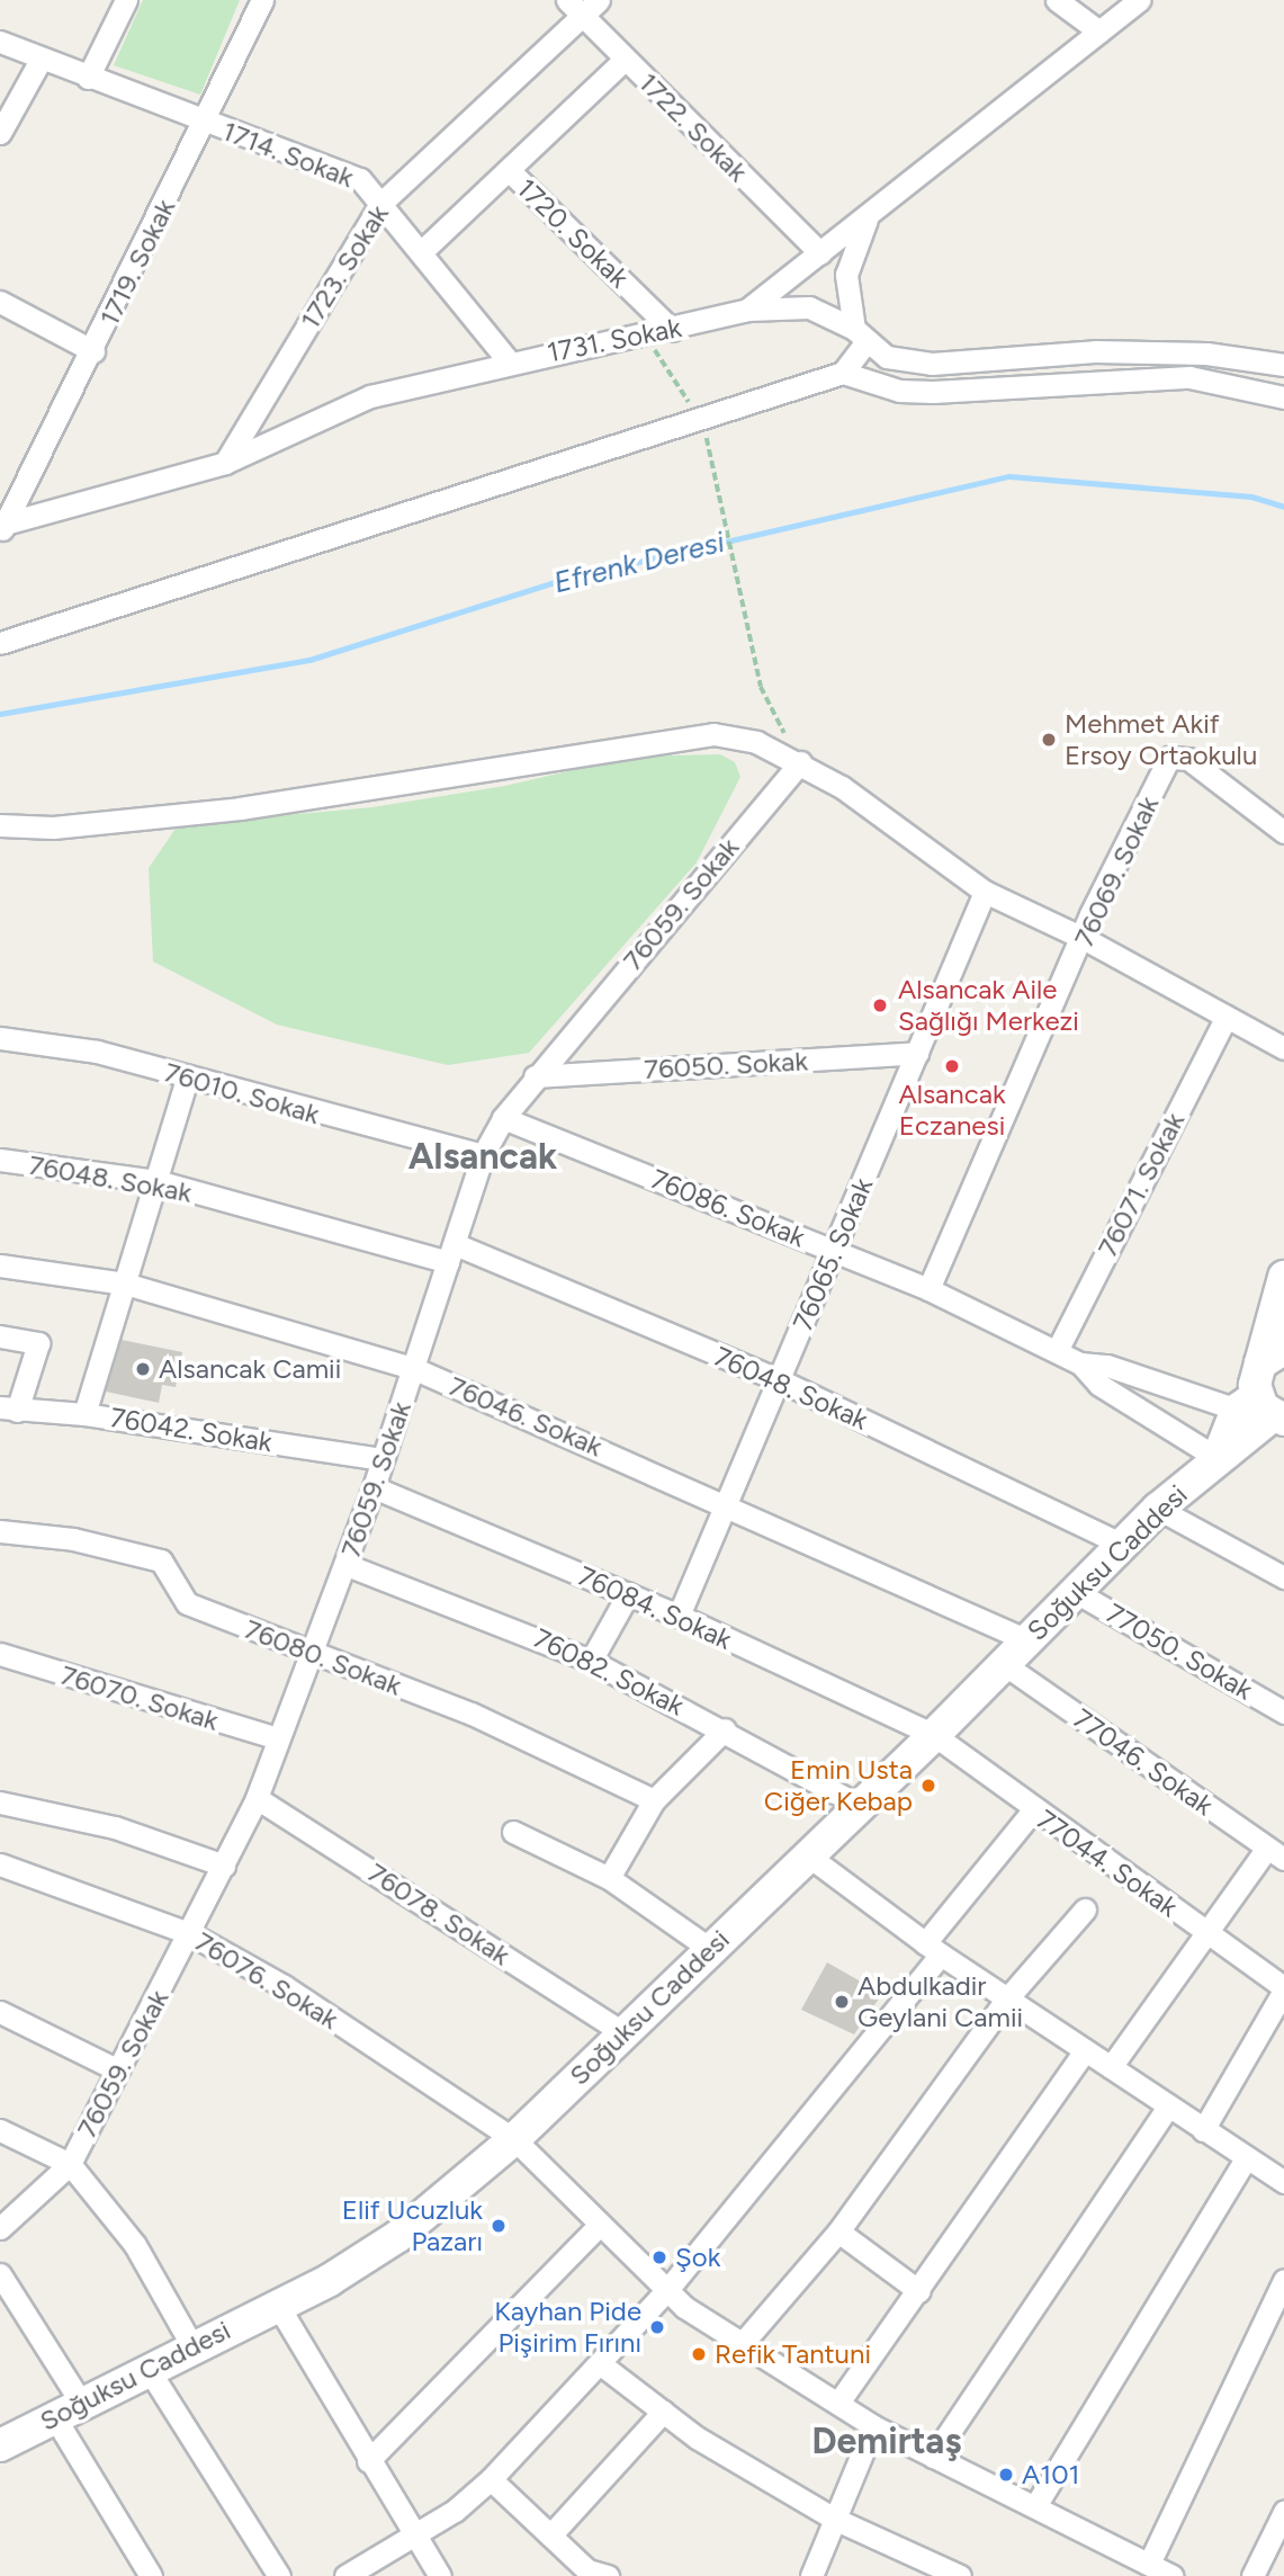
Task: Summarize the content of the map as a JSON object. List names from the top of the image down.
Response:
{
  "streets": {
    "street": [
      "1722. Sokak",
      "1714. Sokak",
      "1720. Sokak",
      "1719. Sokak",
      "1723. Sokak",
      "1731. Sokak",
      "76069. Sokak",
      "76059. Sokak",
      "76050. Sokak",
      "76010. Sokak",
      "76048. Sokak",
      "76071. Sokak",
      "76086. Sokak",
      "76065. Sokak",
      "76046. Sokak",
      "76042. Sokak",
      "Soğuksu Caddesi",
      "76084. Sokak",
      "77050. Sokak",
      "76080. Sokak",
      "76082. Sokak",
      "76070. Sokak",
      "77046. Sokak",
      "77044. Sokak",
      "76078. Sokak",
      "76076. Sokak"
    ]
  },
  "crossings": [
    ["1722. Sokak", "1723. Sokak"],
    ["1722. Sokak", "1731. Sokak"],
    ["1714. Sokak", "1719. Sokak"],
    ["1714. Sokak", "1723. Sokak"],
    ["1714. Sokak", "1731. Sokak"],
    ["1720. Sokak", "1731. Sokak"],
    ["1719. Sokak", "1731. Sokak"],
    ["1723. Sokak", "1731. Sokak"],
    ["76069. Sokak", "76086. Sokak"],
    ["76059. Sokak", "76050. Sokak"],
    ["76059. Sokak", "76010. Sokak"],
    ["76059. Sokak", "76048. Sokak"],
    ["76059. Sokak", "76086. Sokak"],
    ["76059. Sokak", "76046. Sokak"],
    ["76059. Sokak", "76042. Sokak"],
    ["76059. Sokak", "76084. Sokak"],
    ["76059. Sokak", "76080. Sokak"],
    ["76059. Sokak", "76082. Sokak"],
    ["76059. Sokak", "76070. Sokak"],
    ["76059. Sokak", "76078. Sokak"],
    ["76059. Sokak", "76076. Sokak"],
    ["76050. Sokak", "76065. Sokak"],
    ["76048. Sokak", "76065. Sokak"],
    ["76048. Sokak", "Soğuksu Caddesi"],
    ["76071. Sokak", "76086. Sokak"],
    ["76086. Sokak", "76065. Sokak"],
    ["76086. Sokak", "Soğuksu Caddesi"],
    ["76065. Sokak", "76046. Sokak"],
    ["76065. Sokak", "76084. Sokak"],
    ["76046. Sokak", "Soğuksu Caddesi"],
    ["Soğuksu Caddesi", "76084. Sokak"],
    ["Soğuksu Caddesi", "77050. Sokak"],
    ["Soğuksu Caddesi", "76082. Sokak"],
    ["Soğuksu Caddesi", "77046. Sokak"],
    ["Soğuksu Caddesi", "77044. Sokak"],
    ["Soğuksu Caddesi", "76078. Sokak"],
    ["Soğuksu Caddesi", "76076. Sokak"],
    ["76084. Sokak", "77044. Sokak"]
  ],
  "districts": ["Alsancak", "Demirtaş"],
  "water": ["Efrenk Deresi"],
  "places": [
    "Mehmet Akif Ersoy Ortaokulu",
    "Alsancak Aile Sağlığı Merkezi",
    "Alsancak Eczanesi",
    "Alsancak Camii",
    "Emin Usta Ciğer Kebap",
    "Abdulkadir Geylani Camii",
    "Elif Ucuzluk Pazarı",
    "Şok",
    "Kayhan Pide Pişirim Fırını",
    "Refik Tantuni",
    "A101"
  ]
}
